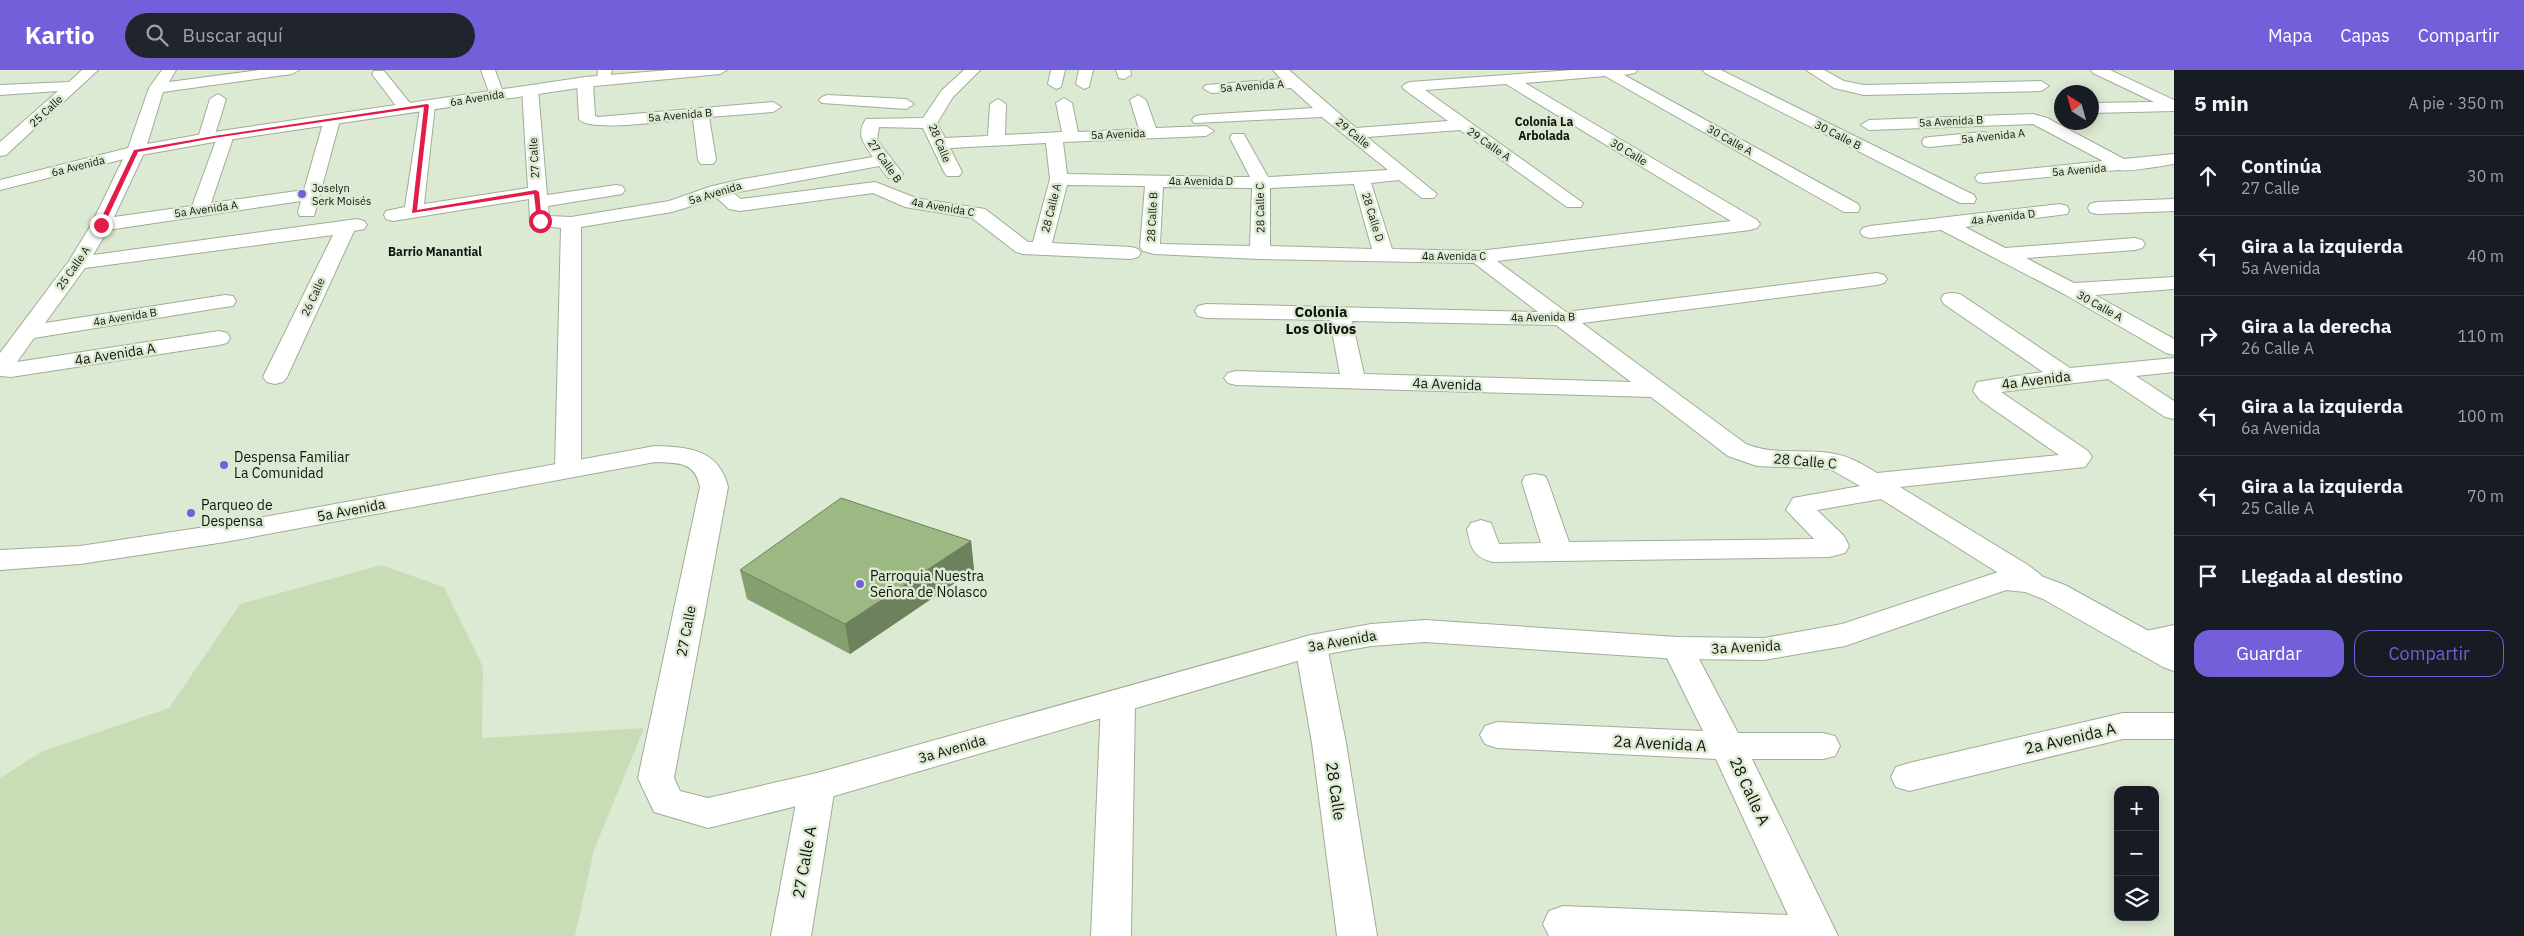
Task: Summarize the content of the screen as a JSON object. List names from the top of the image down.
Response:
{
  "streets": {
    "street": [
      "5a Avenida A",
      "6a Avenida",
      "25 Calle",
      "5a Avenida B",
      "29 Calle",
      "5a Avenida",
      "30 Calle B",
      "30 Calle A",
      "28 Calle",
      "29 Calle A",
      "30 Calle",
      "27 Calle",
      "27 Calle B",
      "4a Avenida D",
      "4a Avenida C",
      "28 Calle A",
      "28 Calle C",
      "28 Calle B",
      "28 Calle D",
      "25 Calle A",
      "26 Calle",
      "4a Avenida B",
      "4a Avenida A",
      "4a Avenida",
      "3a Avenida",
      "2a Avenida A",
      "27 Calle A"
    ]
  },
  "crossings": [
    ["5a Avenida A", "29 Calle"],
    ["5a Avenida A", "25 Calle A"],
    ["6a Avenida", "5a Avenida B"],
    ["6a Avenida", "27 Calle"],
    ["6a Avenida", "25 Calle A"],
    ["29 Calle", "5a Avenida"],
    ["29 Calle", "4a Avenida D"],
    ["5a Avenida", "28 Calle"],
    ["5a Avenida", "27 Calle"],
    ["5a Avenida", "27 Calle B"],
    ["5a Avenida", "4a Avenida C"],
    ["5a Avenida", "28 Calle A"],
    ["30 Calle A", "4a Avenida D"],
    ["28 Calle", "27 Calle B"],
    ["28 Calle", "3a Avenida"],
    ["30 Calle", "4a Avenida C"],
    ["27 Calle", "3a Avenida"],
    ["27 Calle B", "4a Avenida C"],
    ["4a Avenida D", "28 Calle A"],
    ["4a Avenida D", "28 Calle C"],
    ["4a Avenida D", "28 Calle B"],
    ["4a Avenida D", "28 Calle D"],
    ["4a Avenida C", "28 Calle A"],
    ["4a Avenida C", "28 Calle C"],
    ["4a Avenida C", "28 Calle B"],
    ["4a Avenida C", "28 Calle D"],
    ["28 Calle A", "3a Avenida"],
    ["28 Calle A", "2a Avenida A"],
    ["28 Calle C", "4a Avenida B"],
    ["28 Calle C", "4a Avenida"],
    ["28 Calle C", "3a Avenida"],
    ["25 Calle A", "4a Avenida B"],
    ["25 Calle A", "4a Avenida A"],
    ["3a Avenida", "27 Calle A"]
  ],
  "districts": ["Colonia La Arbolada", "Barrio Manantial", "Colonia Los Olivos"],
  "places": [
    "Joselyn Serk Moisés",
    "Despensa Familiar La Comunidad",
    "Parqueo de Despensa",
    "Parroquia Nuestra Señora de Nolasco"
  ],
  "north": "top left",
  "page": {
    "header": "Kartio",
    "search": "Buscar aquí",
    "nav": ["Mapa", "Capas", "Compartir"],
    "heading": ["5 min", "A pie · 350 m"],
    "list": [
      ["Continúa", "27 Calle", "30 m"],
      ["Gira a la izquierda", "5a Avenida", "40 m"],
      ["Gira a la derecha", "26 Calle A", "110 m"],
      ["Gira a la izquierda", "6a Avenida", "100 m"],
      ["Gira a la izquierda", "25 Calle A", "70 m"],
      "Llegada al destino"
    ],
    "buttons": ["Guardar", "Compartir"],
    "map_buttons": ["+", "−"]
  }
}
